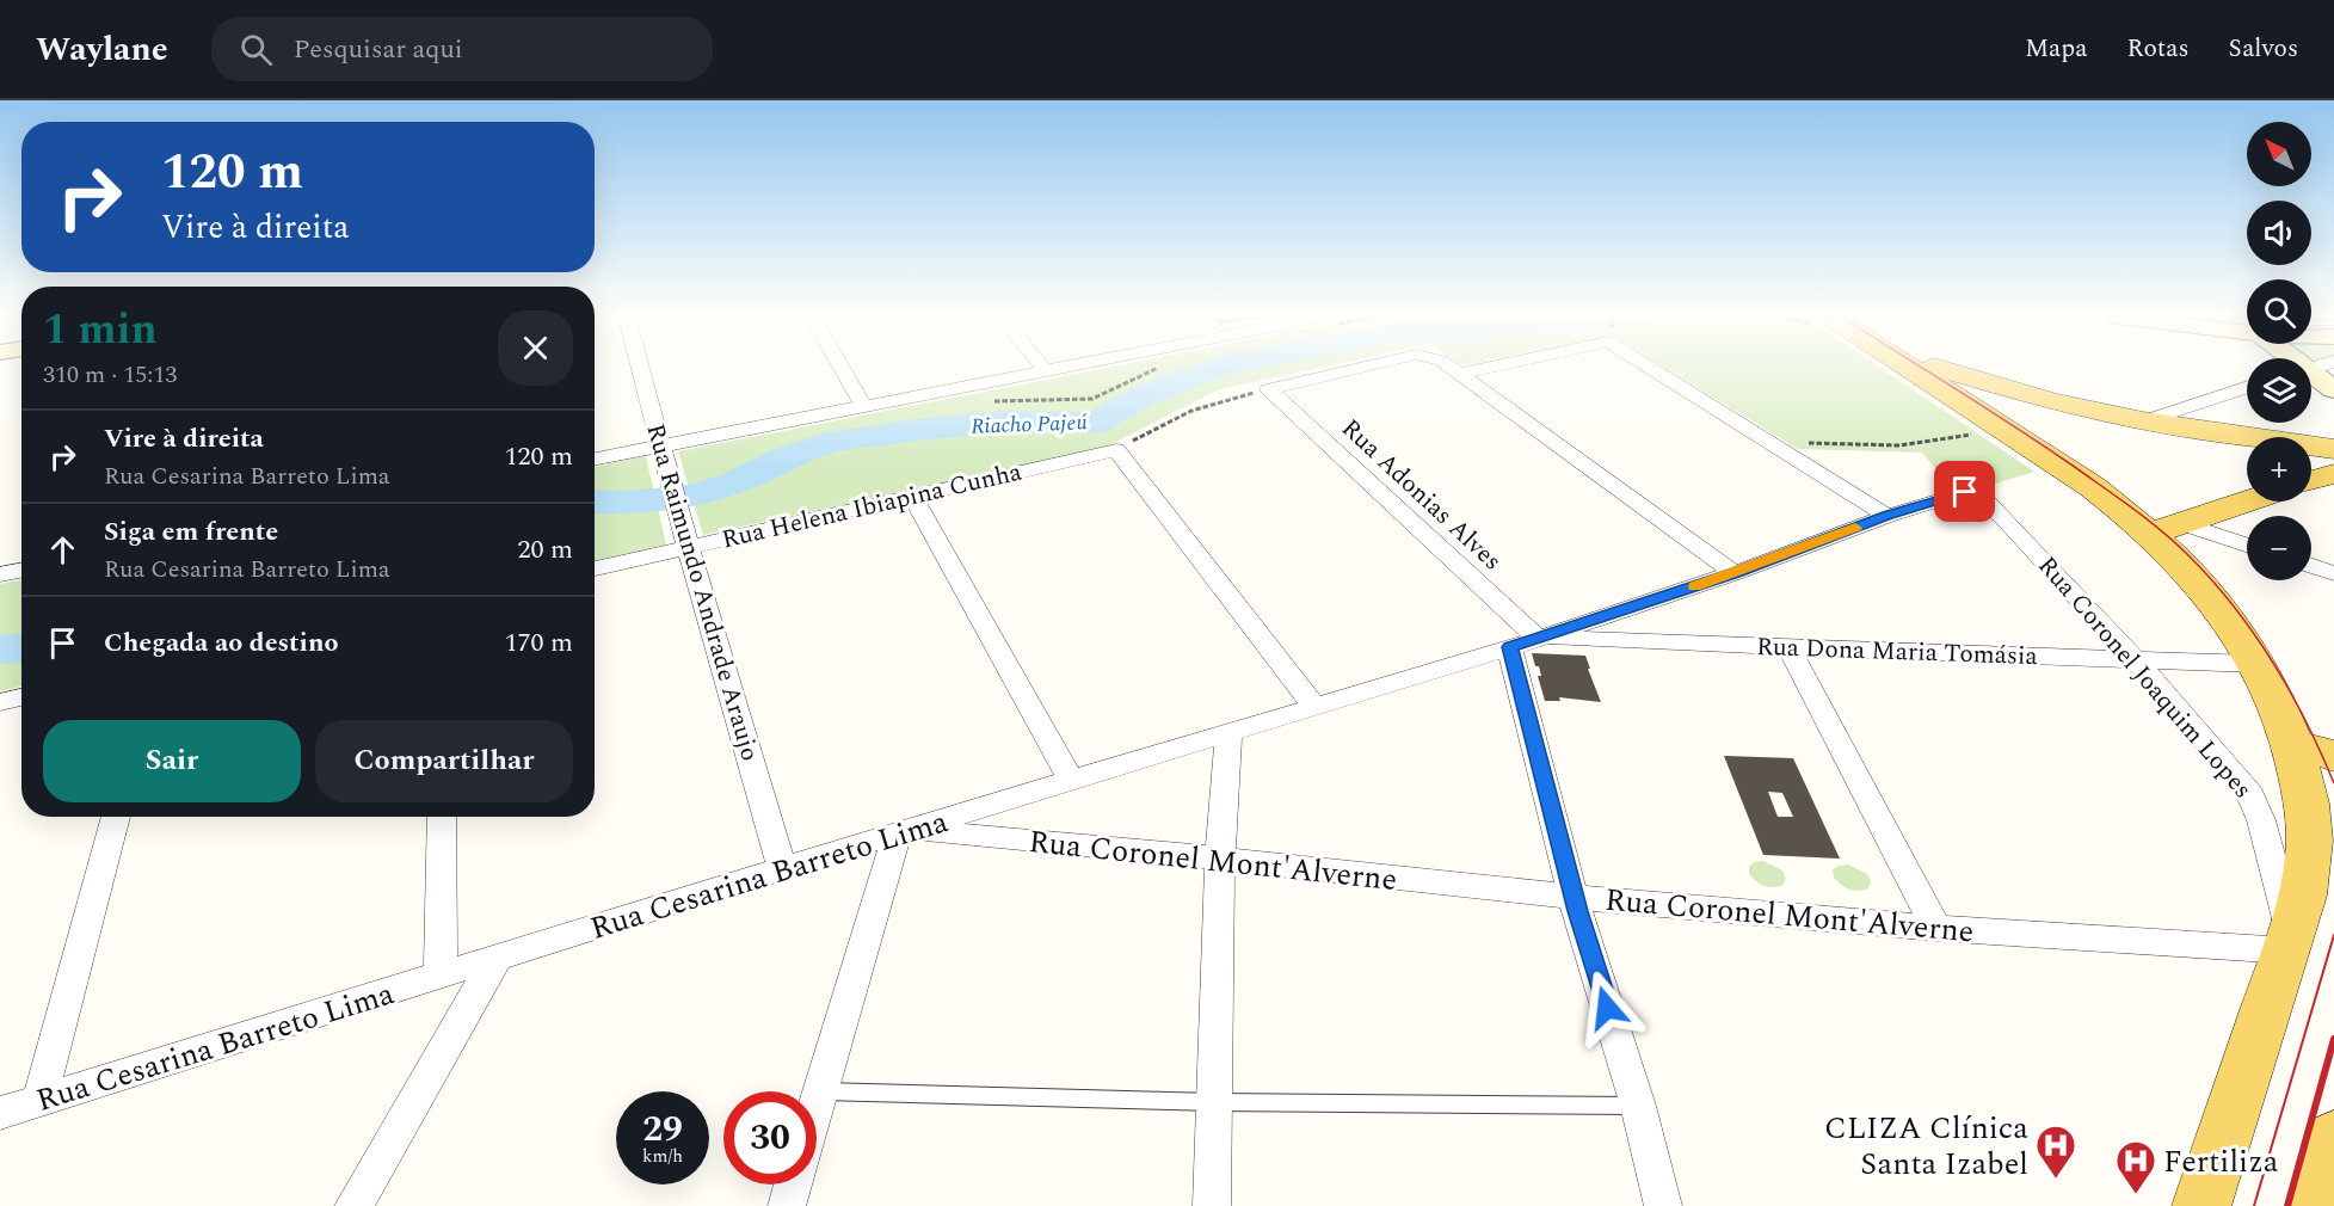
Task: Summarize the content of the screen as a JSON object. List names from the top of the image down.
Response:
{
  "streets": {
    "street": [
      "Rua Adonias Alves",
      "Rua Helena Ibiapina Cunha",
      "Rua Raimundo Andrade Araujo",
      "Rua Dona Maria Tomásia",
      "Rua Coronel Joaquim Lopes",
      "Rua Coronel Mont'Alverne",
      "Rua Cesarina Barreto Lima"
    ]
  },
  "crossings": [
    ["Rua Adonias Alves", "Rua Dona Maria Tomásia"],
    ["Rua Adonias Alves", "Rua Cesarina Barreto Lima"],
    ["Rua Helena Ibiapina Cunha", "Rua Raimundo Andrade Araujo"],
    ["Rua Raimundo Andrade Araujo", "Rua Cesarina Barreto Lima"],
    ["Rua Dona Maria Tomásia", "Rua Coronel Joaquim Lopes"],
    ["Rua Dona Maria Tomásia", "Rua Cesarina Barreto Lima"],
    ["Rua Coronel Joaquim Lopes", "Rua Coronel Mont'Alverne"],
    ["Rua Coronel Joaquim Lopes", "Rua Cesarina Barreto Lima"],
    ["Rua Coronel Mont'Alverne", "Rua Cesarina Barreto Lima"]
  ],
  "water": ["Riacho Pajeú"],
  "places": {
    "hospital": ["CLIZA Clínica Santa Izabel", "Fertiliza"]
  },
  "north": "top left",
  "page": {
    "header": "Waylane",
    "search": "Pesquisar aqui",
    "nav": ["Mapa", "Rotas", "Salvos"],
    "map_buttons": ["+", "−"],
    "turn": ["120 m", "Vire à direita"],
    "heading": ["1 min", "310 m · 15:13"],
    "list": [
      {
        "name": "Vire à direita",
        "note": "Rua Cesarina Barreto Lima",
        "value": "120 m"
      },
      {
        "name": "Siga em frente",
        "note": "Rua Cesarina Barreto Lima",
        "value": "20 m"
      },
      {
        "name": "Chegada ao destino",
        "value": "170 m"
      }
    ],
    "buttons": ["Sair", "Compartilhar"],
    "speed": "29 km/h",
    "limit": "30"
  }
}
